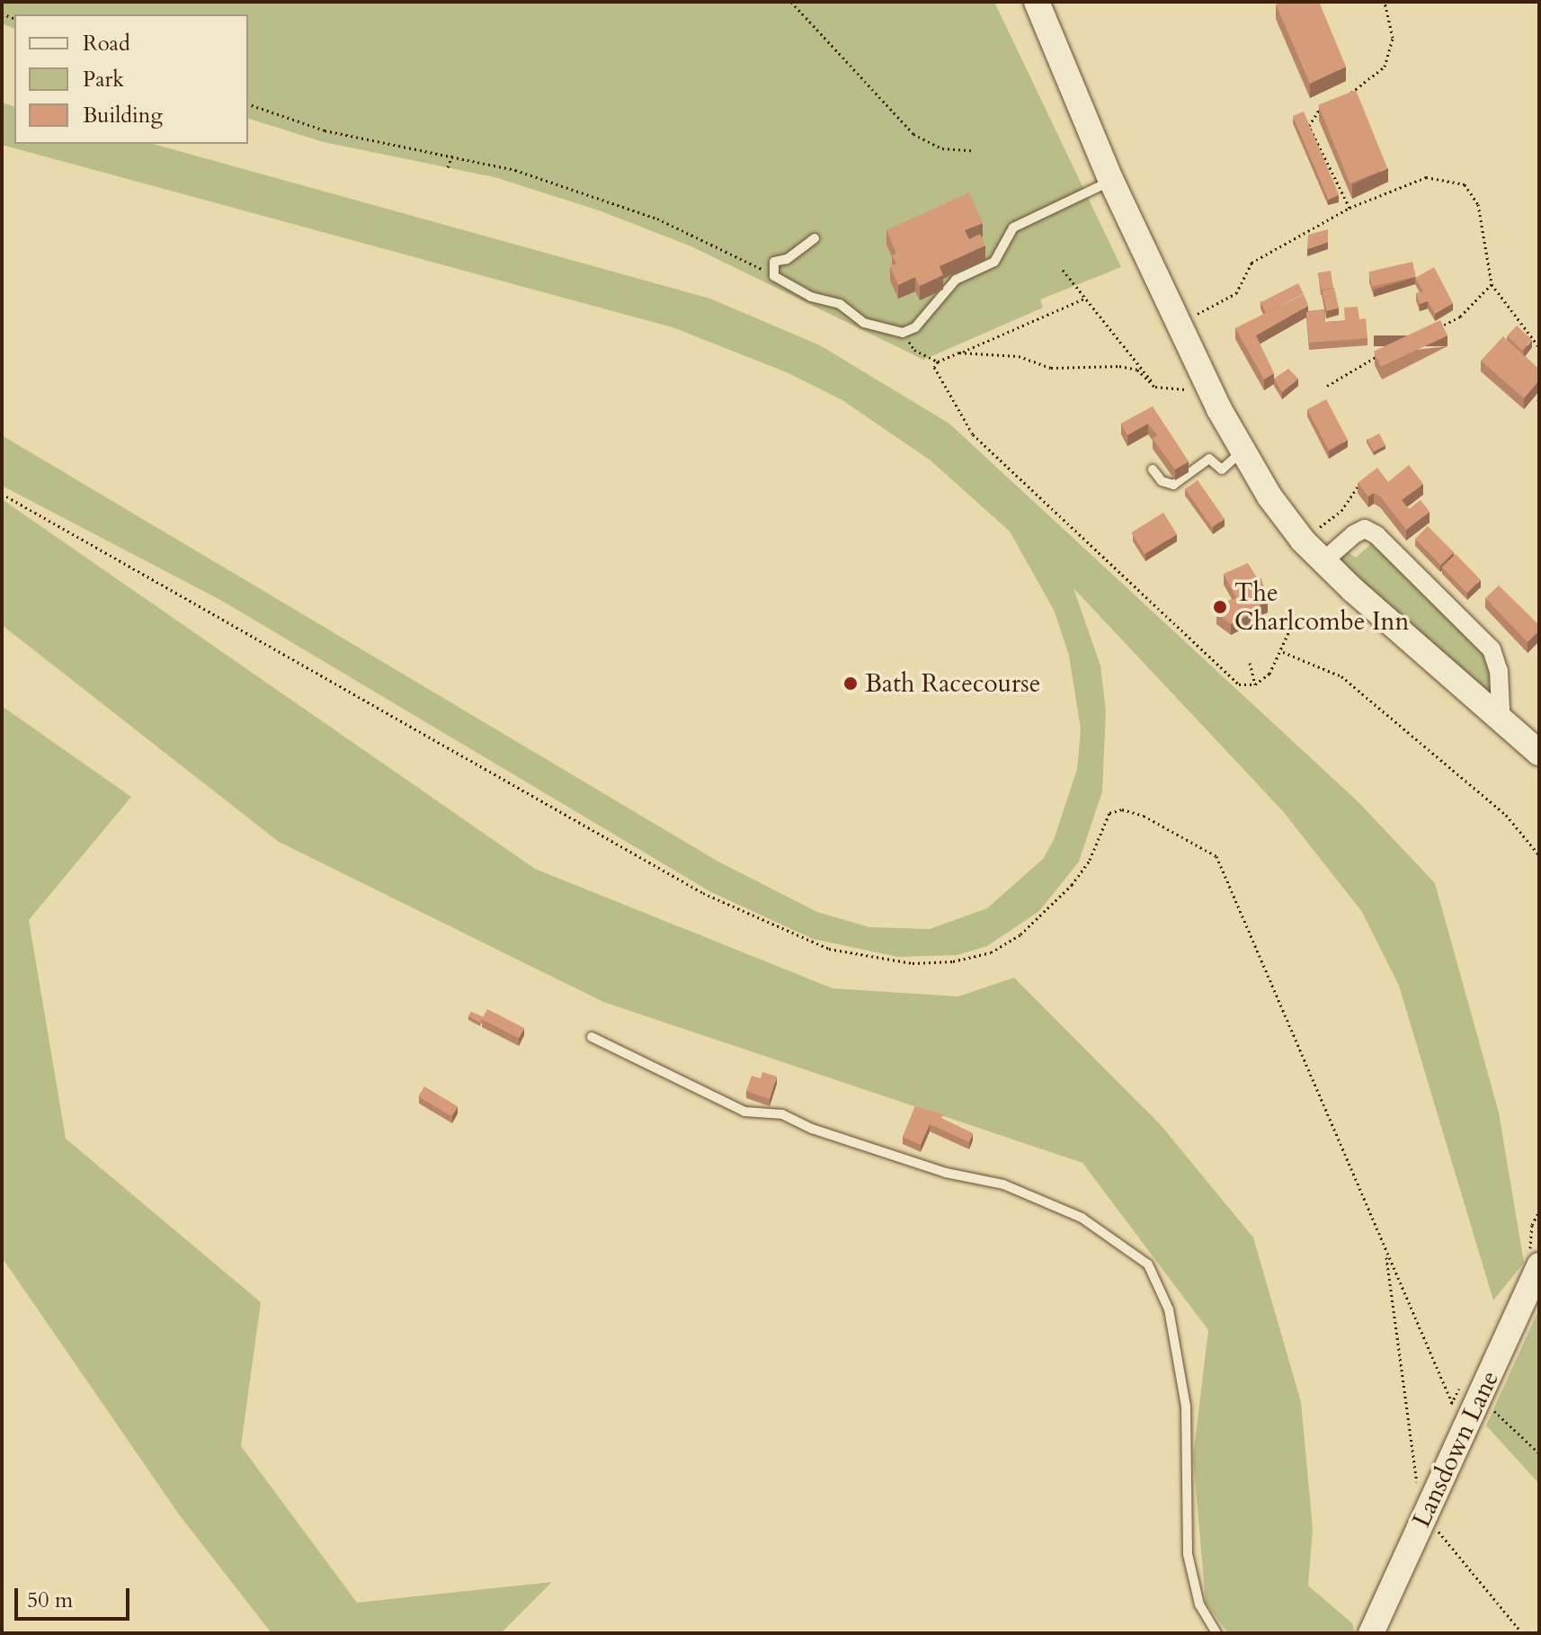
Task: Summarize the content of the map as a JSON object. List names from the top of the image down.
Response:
{
  "streets": {
    "street": ["Lansdown Lane"]
  },
  "places": ["The Charlcombe Inn", "Bath Racecourse"],
  "legend": ["Road", "Park", "Building"],
  "scale_bar": "50 m"
}
